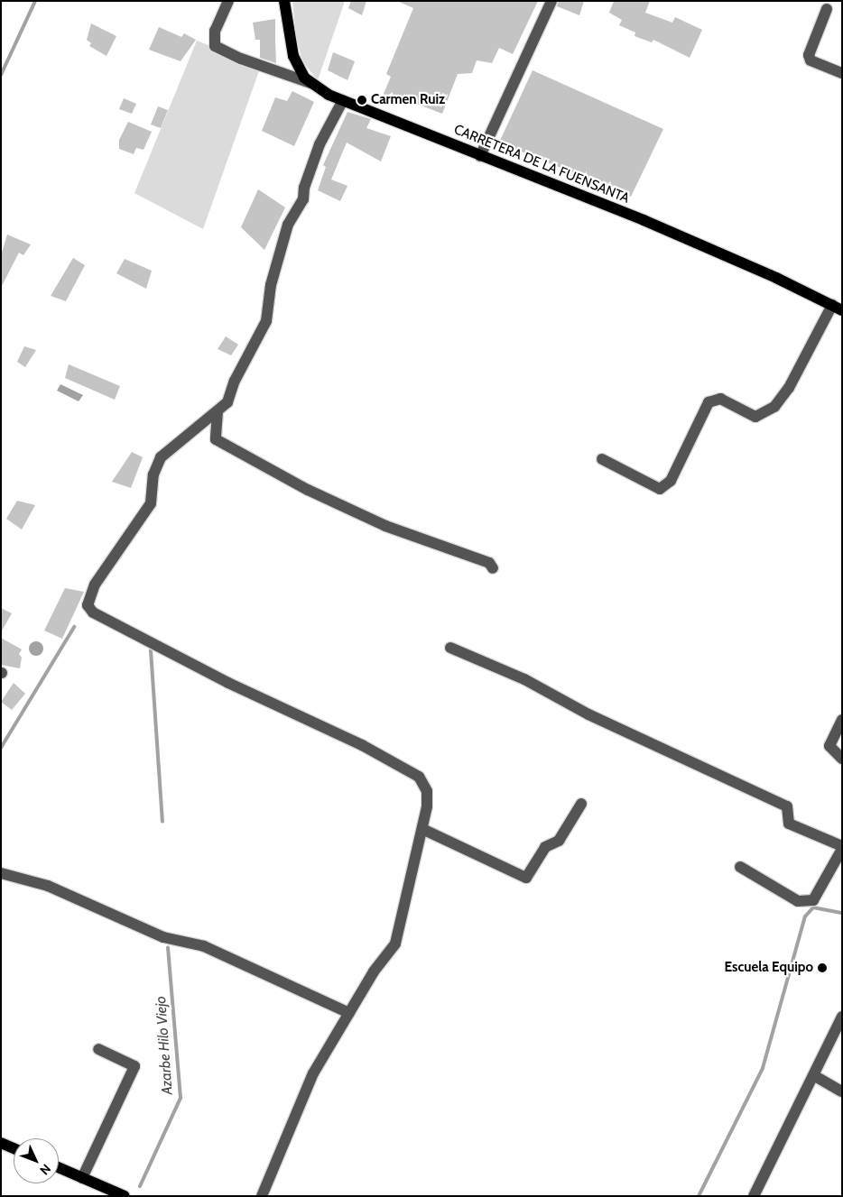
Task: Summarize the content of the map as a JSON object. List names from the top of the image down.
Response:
{
  "streets": {
    "main road": ["CARRETERA DE LA FUENSANTA"]
  },
  "water": ["Azarbe Hilo Viejo"],
  "places": ["Carmen Ruiz", "Escuela Equipo"],
  "north": "bottom right"
}
